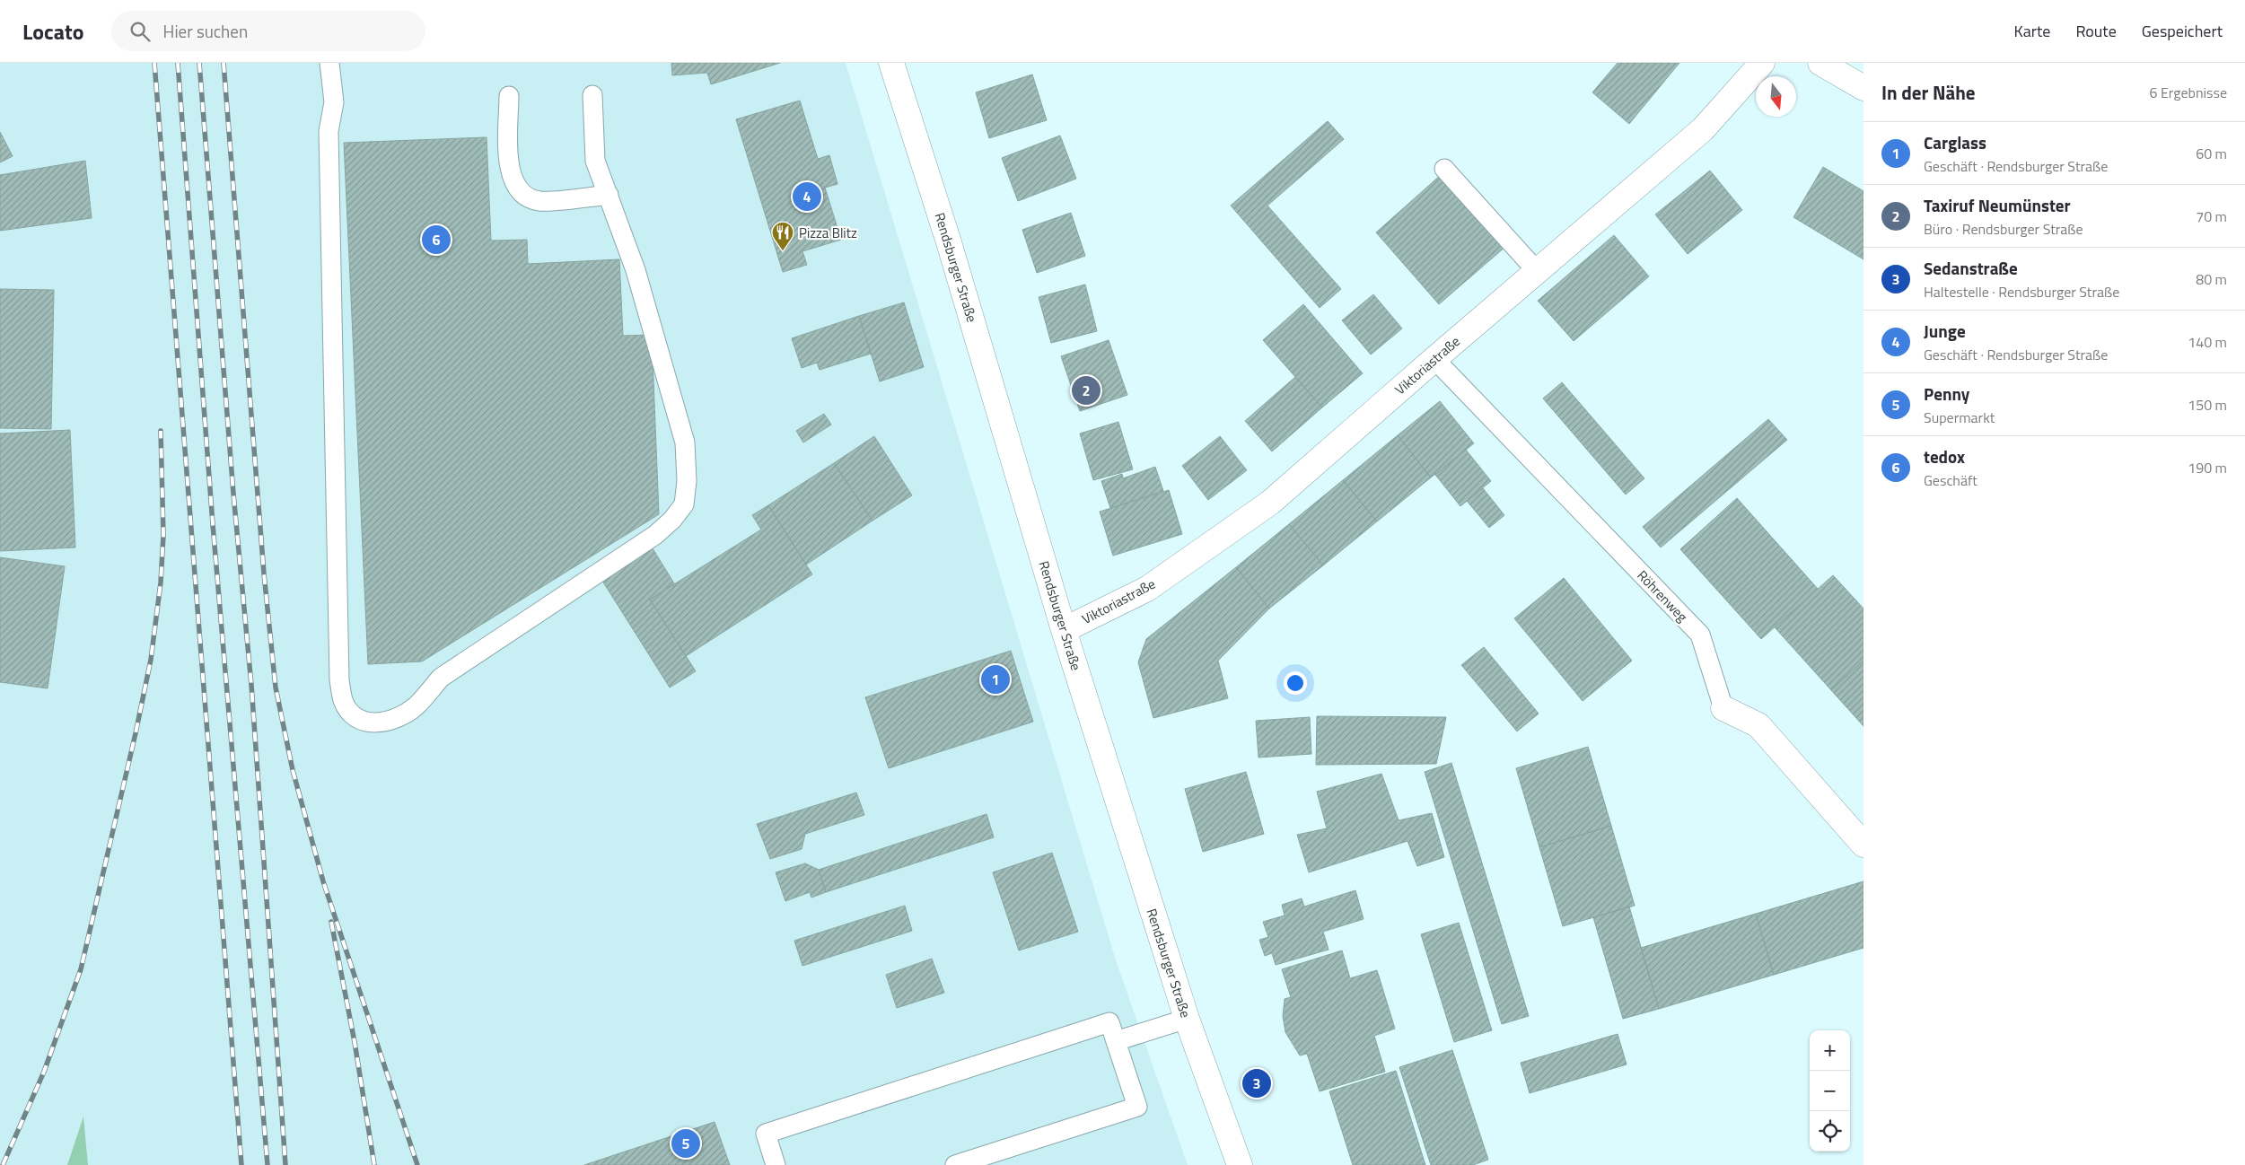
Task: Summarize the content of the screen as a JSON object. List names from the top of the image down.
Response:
{
  "streets": {
    "street": ["Rendsburger Straße", "Viktoriastraße", "Röhrenweg"]
  },
  "crossings": [
    ["Rendsburger Straße", "Viktoriastraße"],
    ["Viktoriastraße", "Röhrenweg"]
  ],
  "places": {
    "restaurant": ["Pizza Blitz"]
  },
  "north": "bottom",
  "page": {
    "header": "Locato",
    "search": "Hier suchen",
    "nav": ["Karte", "Route", "Gespeichert"],
    "heading": ["In der Nähe", "6 Ergebnisse"],
    "list": [
      {
        "mark": "1",
        "name": "Carglass",
        "note": "Geschäft · Rendsburger Straße",
        "value": "60 m"
      },
      {
        "mark": "2",
        "name": "Taxiruf Neumünster",
        "note": "Büro · Rendsburger Straße",
        "value": "70 m"
      },
      {
        "mark": "3",
        "name": "Sedanstraße",
        "note": "Haltestelle · Rendsburger Straße",
        "value": "80 m"
      },
      {
        "mark": "4",
        "name": "Junge",
        "note": "Geschäft · Rendsburger Straße",
        "value": "140 m"
      },
      {
        "mark": "5",
        "name": "Penny",
        "note": "Supermarkt",
        "value": "150 m"
      },
      {
        "mark": "6",
        "name": "tedox",
        "note": "Geschäft",
        "value": "190 m"
      }
    ],
    "pins": [
      "4",
      "6",
      "2",
      "1",
      "3",
      "5"
    ],
    "map_buttons": ["+", "−"]
  }
}
